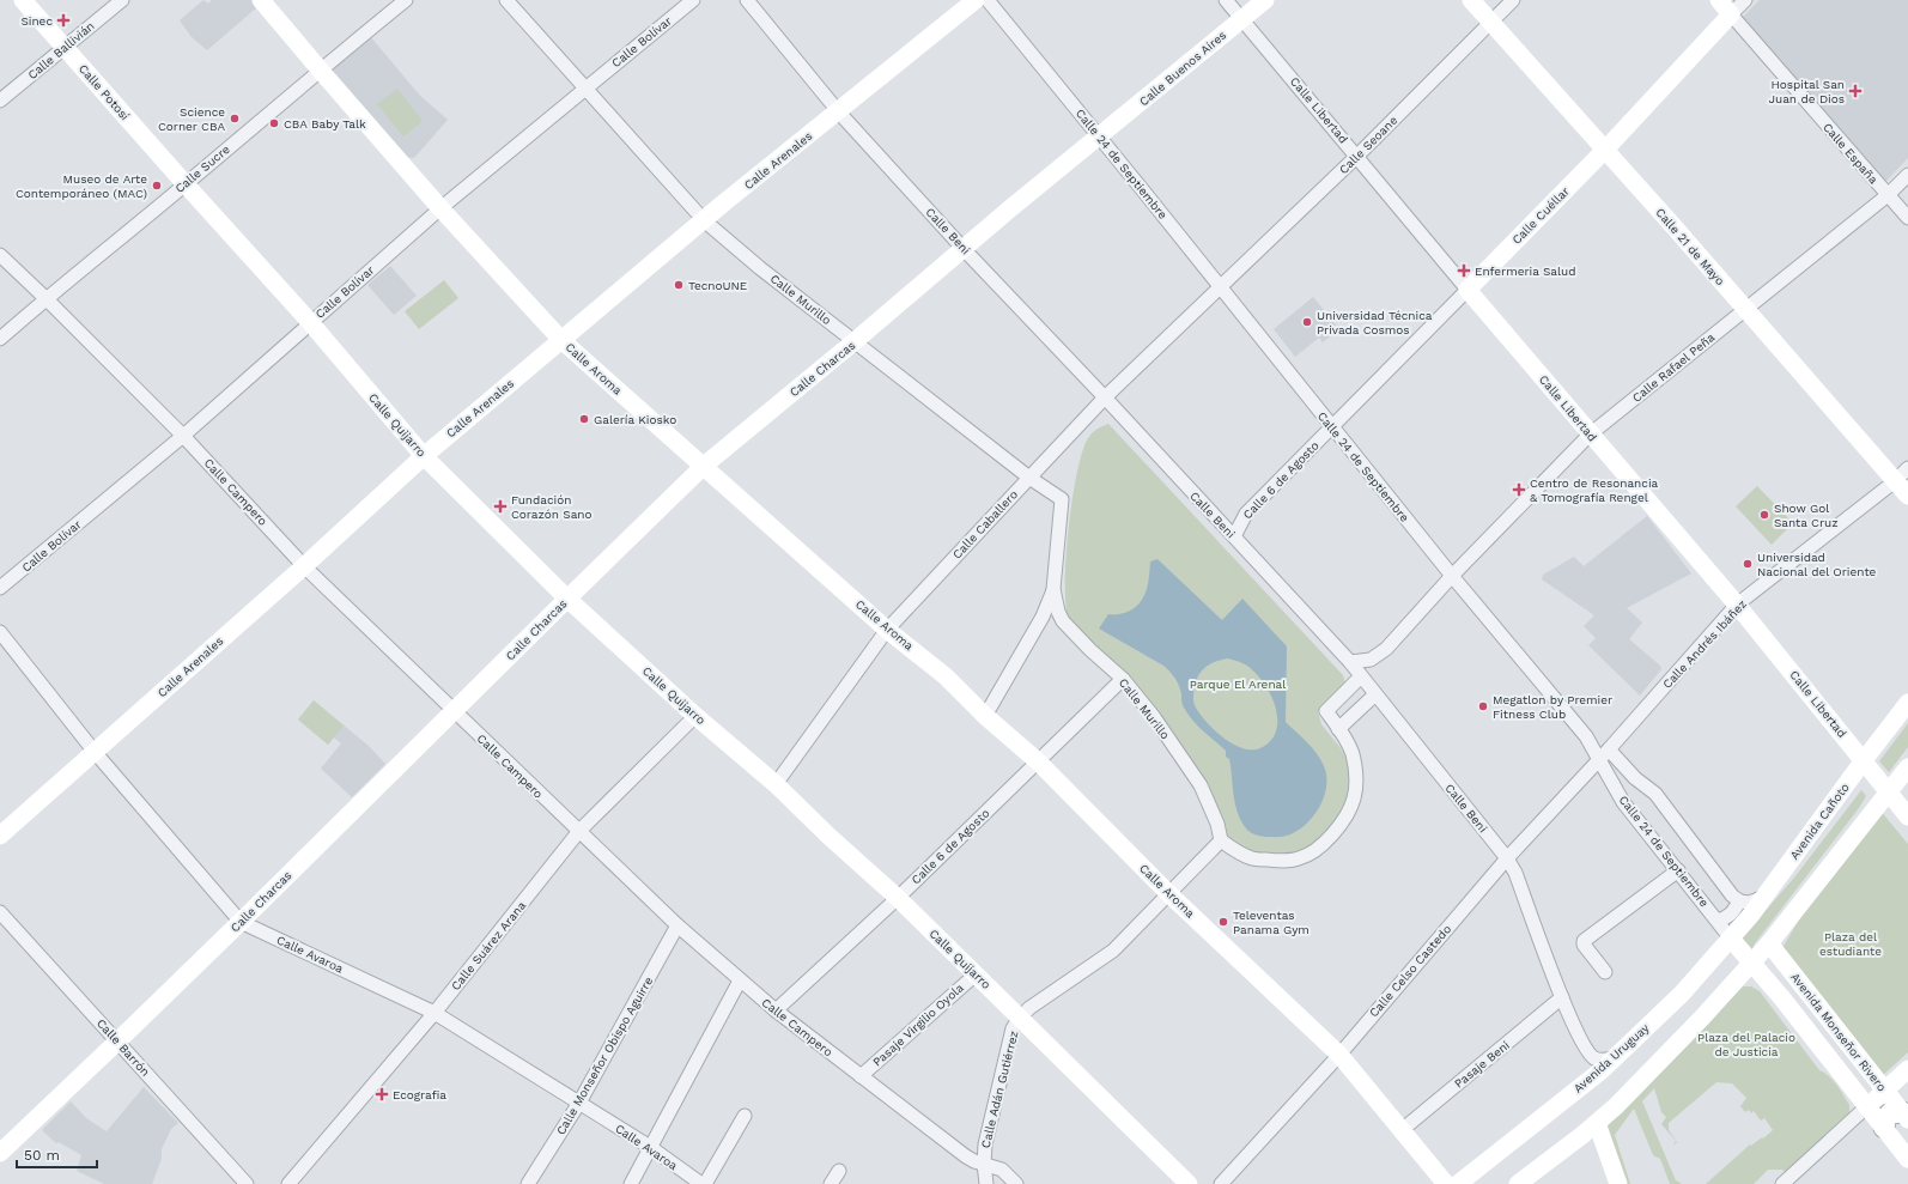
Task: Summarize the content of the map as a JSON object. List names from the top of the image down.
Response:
{
  "streets": {
    "street": [
      "Calle Bolívar",
      "Calle Ballivián",
      "Calle Buenos Aires",
      "Calle Potosí",
      "Calle Libertad",
      "Calle Seoane",
      "Calle España",
      "Calle Arenales",
      "Calle 24 de Septiembre",
      "Calle Sucre",
      "Calle Cuéllar",
      "Calle Beni",
      "Calle 21 de Mayo",
      "Calle Murillo",
      "Calle Rafael Peña",
      "Calle Aroma",
      "Calle Charcas",
      "Calle Quijarro",
      "Calle 6 de Agosto",
      "Calle Campero",
      "Calle Caballero",
      "Calle Andrés Ibáñez",
      "Avenida Cañoto",
      "Calle Suárez Arana",
      "Calle Avaroa",
      "Calle Celso Castedo",
      "Pasaje Virgilio Oyola",
      "Avenida Monseñor Rivero",
      "Calle Barrón",
      "Calle Monseñor Obispo Aguirre",
      "Avenida Uruguay",
      "Pasaje Beni",
      "Calle Adán Gutiérrez"
    ]
  },
  "crossings": [
    ["Calle Bolívar", "Calle Murillo"],
    ["Calle Bolívar", "Calle Aroma"],
    ["Calle Bolívar", "Calle Quijarro"],
    ["Calle Bolívar", "Calle Campero"],
    ["Calle Ballivián", "Calle Potosí"],
    ["Calle Buenos Aires", "Calle Libertad"],
    ["Calle Buenos Aires", "Calle 24 de Septiembre"],
    ["Calle Buenos Aires", "Calle Charcas"],
    ["Calle Potosí", "Calle Sucre"],
    ["Calle Potosí", "Calle Quijarro"],
    ["Calle Libertad", "Calle Seoane"],
    ["Calle Libertad", "Calle Cuéllar"],
    ["Calle Libertad", "Calle Rafael Peña"],
    ["Calle Libertad", "Calle Andrés Ibáñez"],
    ["Calle Libertad", "Avenida Cañoto"],
    ["Calle Seoane", "Calle 24 de Septiembre"],
    ["Calle Seoane", "Calle 21 de Mayo"],
    ["Calle Seoane", "Calle Caballero"],
    ["Calle España", "Calle Cuéllar"],
    ["Calle España", "Calle Rafael Peña"],
    ["Calle Arenales", "Calle Beni"],
    ["Calle Arenales", "Calle Murillo"],
    ["Calle Arenales", "Calle Aroma"],
    ["Calle Arenales", "Calle Quijarro"],
    ["Calle Arenales", "Calle Campero"],
    ["Calle Arenales", "Calle Avaroa"],
    ["Calle 24 de Septiembre", "Calle Cuéllar"],
    ["Calle 24 de Septiembre", "Calle Rafael Peña"],
    ["Calle 24 de Septiembre", "Calle Charcas"],
    ["Calle 24 de Septiembre", "Calle 6 de Agosto"],
    ["Calle 24 de Septiembre", "Calle Caballero"],
    ["Calle 24 de Septiembre", "Calle Andrés Ibáñez"],
    ["Calle 24 de Septiembre", "Avenida Cañoto"],
    ["Calle 24 de Septiembre", "Calle Celso Castedo"],
    ["Calle 24 de Septiembre", "Avenida Monseñor Rivero"],
    ["Calle 24 de Septiembre", "Avenida Uruguay"],
    ["Calle Sucre", "Calle Aroma"],
    ["Calle Sucre", "Calle Quijarro"],
    ["Calle Sucre", "Calle Campero"],
    ["Calle Cuéllar", "Calle 21 de Mayo"],
    ["Calle Cuéllar", "Calle 6 de Agosto"],
    ["Calle Beni", "Calle Charcas"],
    ["Calle Beni", "Calle 6 de Agosto"],
    ["Calle Beni", "Calle Caballero"],
    ["Calle Beni", "Calle Celso Castedo"],
    ["Calle Beni", "Avenida Uruguay"],
    ["Calle Beni", "Pasaje Beni"],
    ["Calle 21 de Mayo", "Calle Rafael Peña"],
    ["Calle 21 de Mayo", "Calle Andrés Ibáñez"],
    ["Calle Murillo", "Calle Aroma"],
    ["Calle Murillo", "Calle Charcas"],
    ["Calle Murillo", "Calle 6 de Agosto"],
    ["Calle Murillo", "Calle Caballero"],
    ["Calle Murillo", "Calle Adán Gutiérrez"],
    ["Calle Aroma", "Calle Charcas"],
    ["Calle Aroma", "Calle 6 de Agosto"],
    ["Calle Aroma", "Calle Caballero"],
    ["Calle Aroma", "Calle Celso Castedo"],
    ["Calle Aroma", "Pasaje Beni"],
    ["Calle Aroma", "Calle Adán Gutiérrez"],
    ["Calle Charcas", "Calle Quijarro"],
    ["Calle Charcas", "Calle Campero"],
    ["Calle Charcas", "Calle Avaroa"],
    ["Calle Charcas", "Calle Barrón"],
    ["Calle Quijarro", "Calle 6 de Agosto"],
    ["Calle Quijarro", "Calle Caballero"],
    ["Calle Quijarro", "Calle Suárez Arana"],
    ["Calle Quijarro", "Pasaje Virgilio Oyola"],
    ["Calle Quijarro", "Calle Adán Gutiérrez"],
    ["Calle 6 de Agosto", "Calle Campero"],
    ["Calle Campero", "Calle Suárez Arana"],
    ["Calle Campero", "Pasaje Virgilio Oyola"],
    ["Calle Campero", "Calle Monseñor Obispo Aguirre"],
    ["Calle Campero", "Calle Adán Gutiérrez"],
    ["Calle Andrés Ibáñez", "Calle Celso Castedo"],
    ["Avenida Cañoto", "Avenida Monseñor Rivero"],
    ["Avenida Cañoto", "Avenida Uruguay"],
    ["Calle Suárez Arana", "Calle Avaroa"],
    ["Calle Avaroa", "Calle Monseñor Obispo Aguirre"],
    ["Avenida Monseñor Rivero", "Avenida Uruguay"]
  ],
  "parks": ["Parque El Arenal", "Plaza del estudiante", "Plaza del Palacio de Justicia"],
  "places": {
    "health": [
      "Sinec",
      "Hospital San Juan de Dios",
      "Enfermeria Salud",
      "Centro de Resonancia & Tomografía Rengel",
      "Fundación Corazón Sano",
      "Ecografia"
    ],
    "other": [
      "Science Corner CBA",
      "CBA Baby Talk",
      "Museo de Arte Contemporáneo (MAC)",
      "TecnoUNE",
      "Universidad Técnica Privada Cosmos",
      "Galería Kiosko",
      "Show Gol Santa Cruz",
      "Universidad Nacional del Oriente",
      "Megatlon by Premier Fitness Club",
      "Televentas Panama Gym"
    ]
  },
  "scale_bar": "50 m"
}
